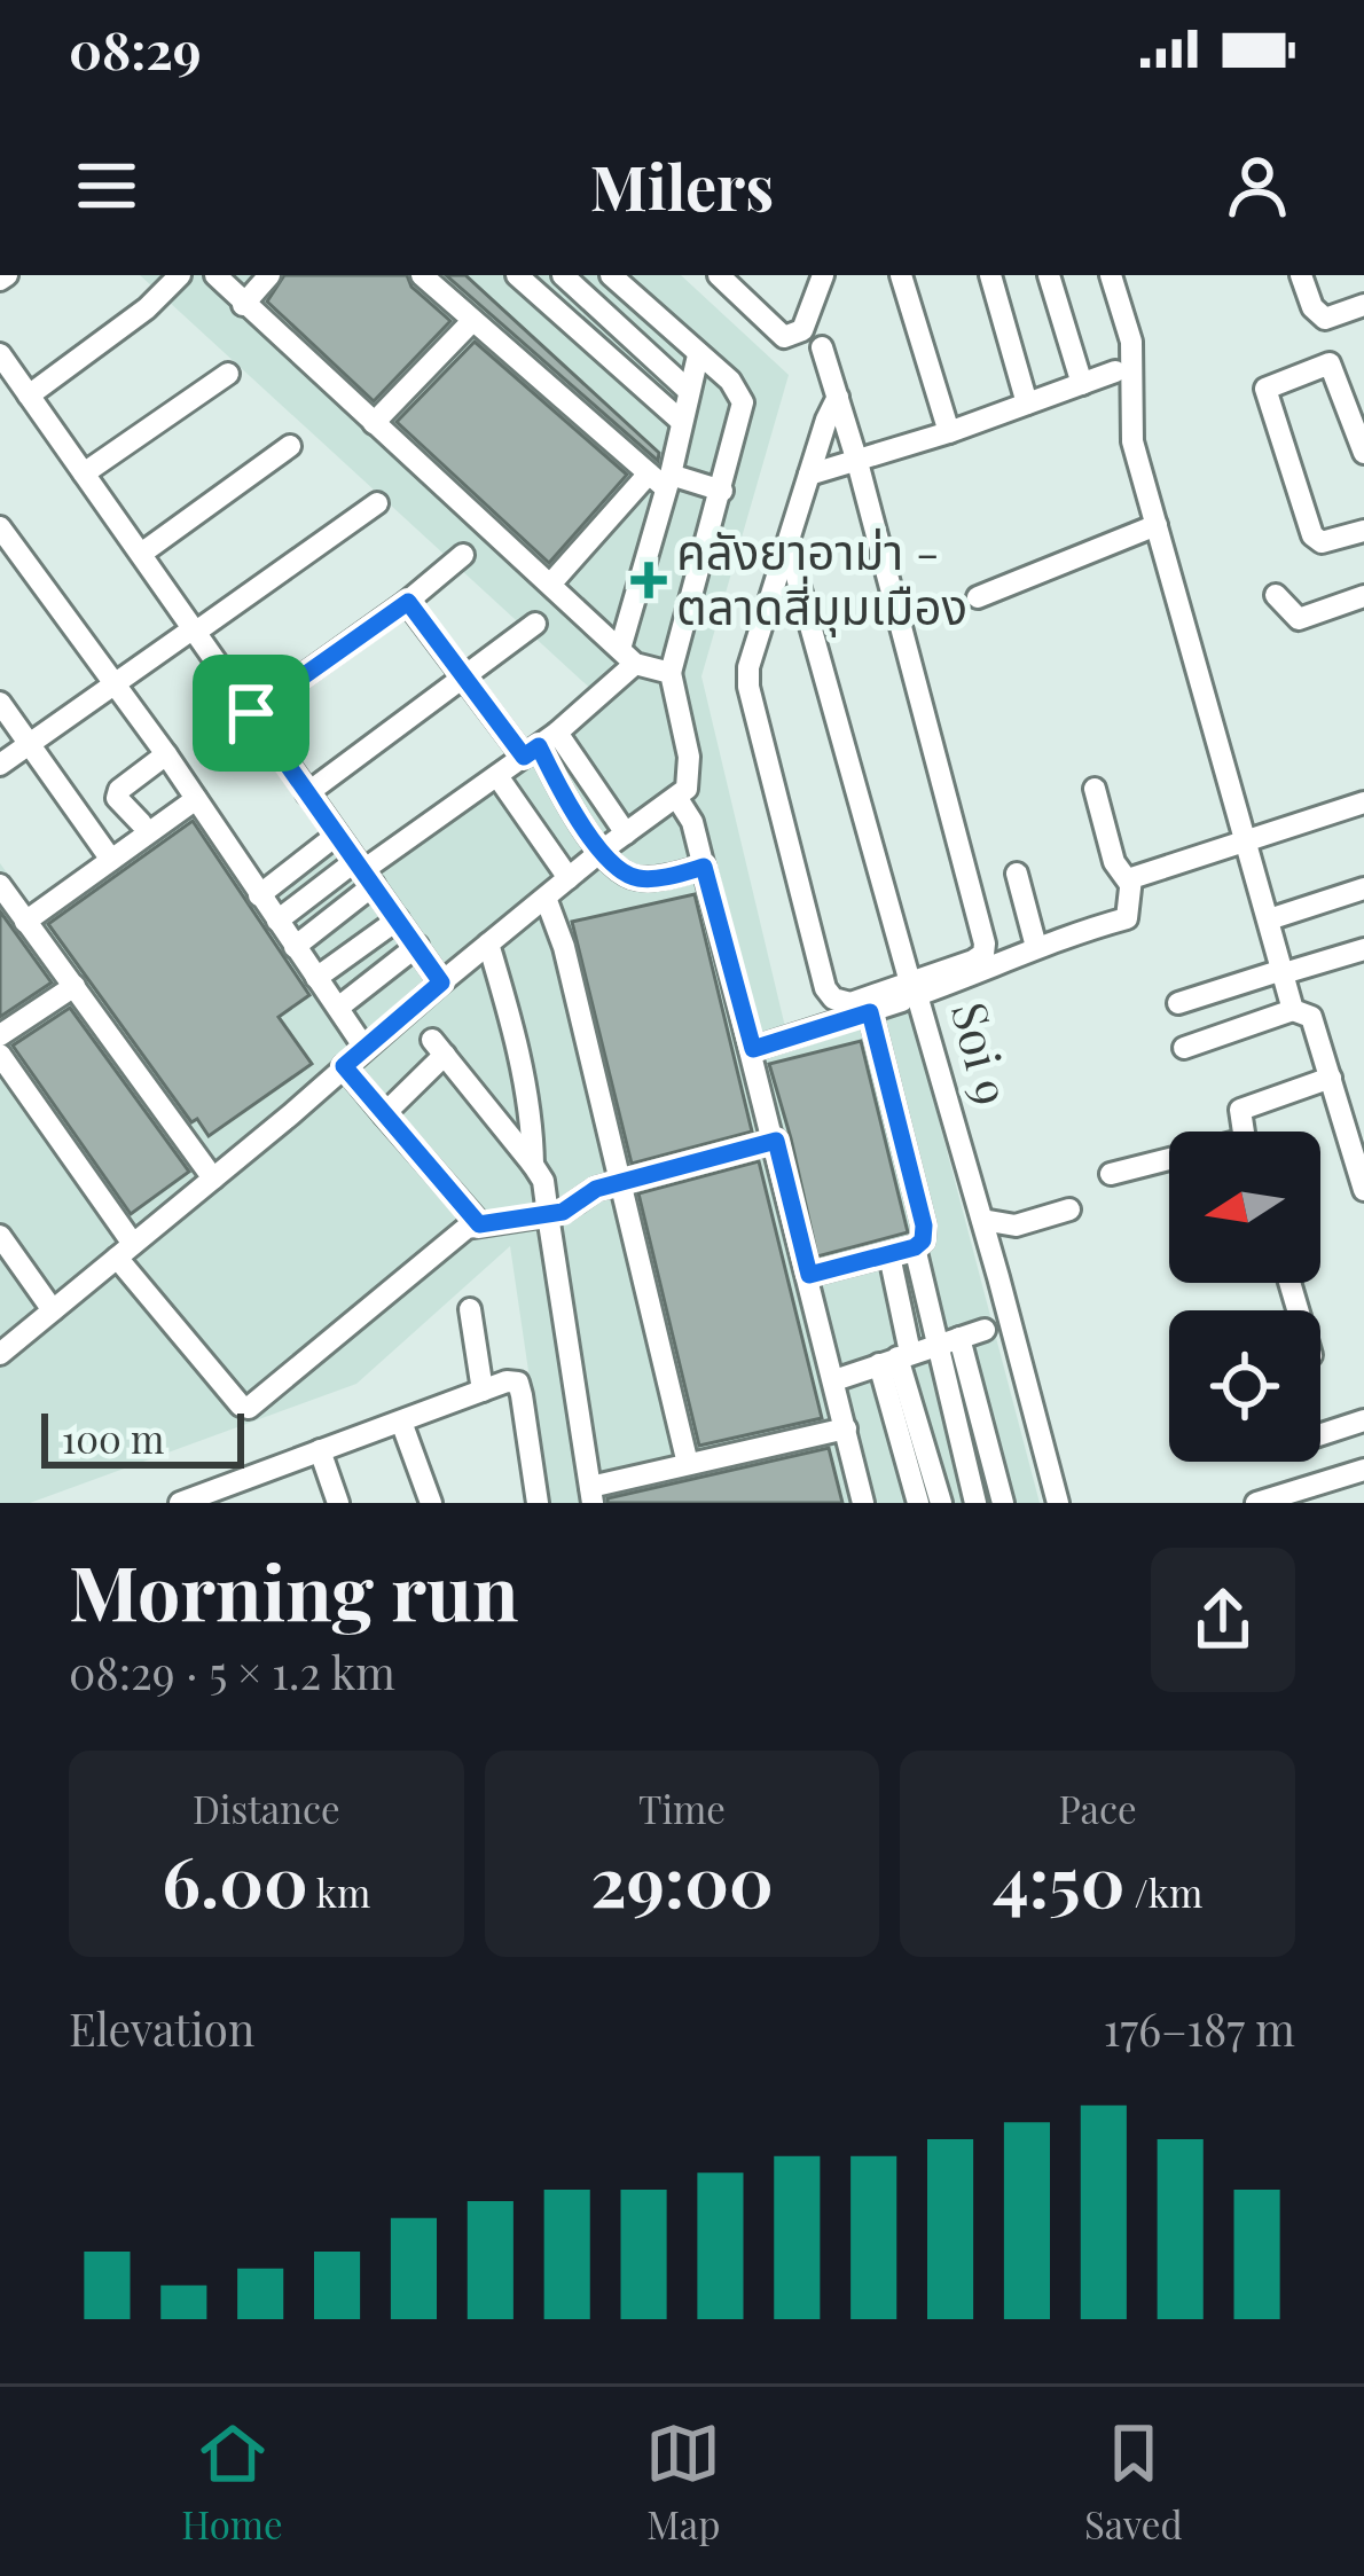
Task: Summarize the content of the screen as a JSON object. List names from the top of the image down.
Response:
{
  "streets": {
    "street": ["Soi 9"]
  },
  "places": {
    "health": ["คลังยาอาม่า - ตลาดสี่มุมเมือง"]
  },
  "scale_bar": "100 m",
  "north": "left",
  "page": {
    "status": "08:29",
    "header": "Milers",
    "scale": "100 m",
    "heading": ["Morning run", "08:29 · 5 × 1.2 km"],
    "stats": [
      ["Distance", "6.00 km"],
      ["Time", "29:00"],
      ["Pace", "4:50 /km"]
    ],
    "chart": ["Elevation", "176–187 m"],
    "tabs": ["Home", "Map", "Saved"]
  }
}
